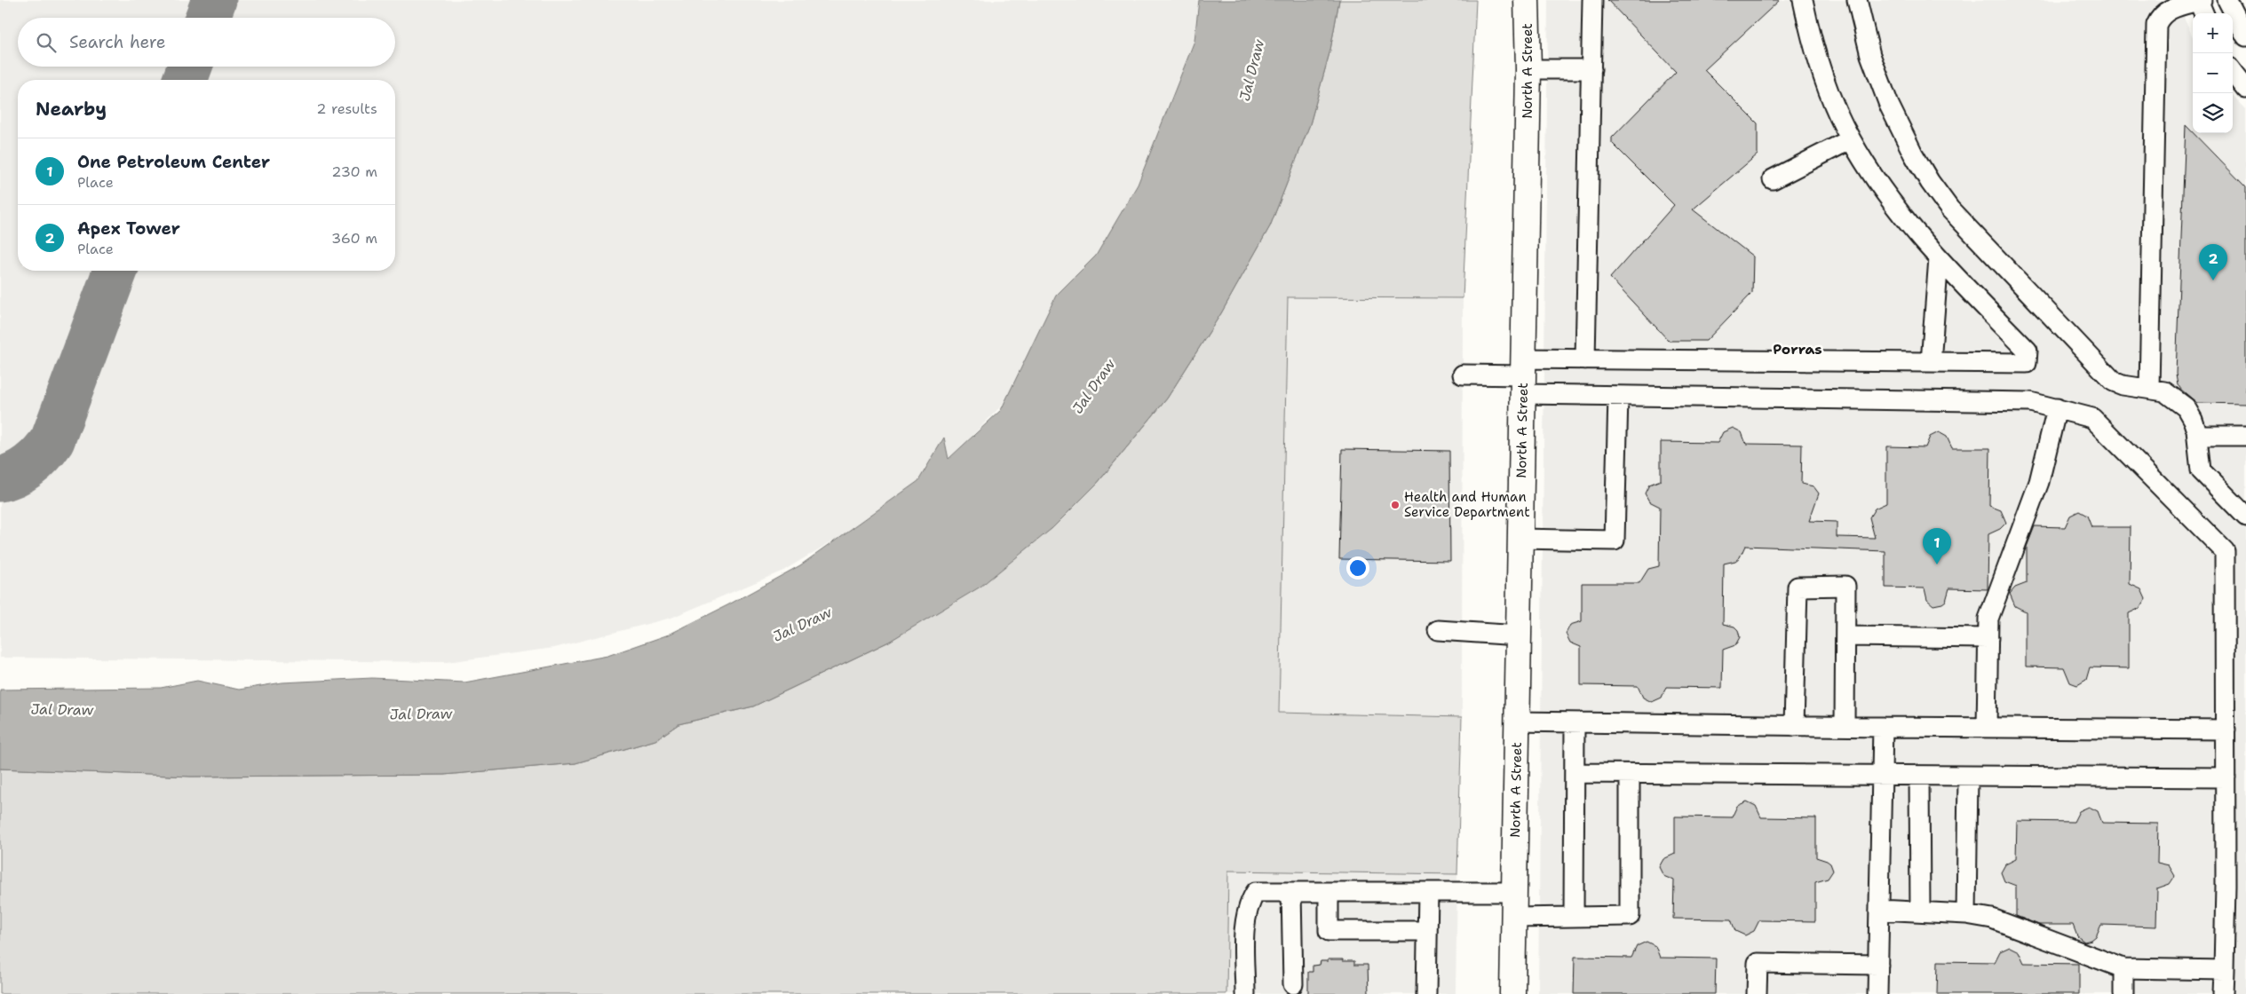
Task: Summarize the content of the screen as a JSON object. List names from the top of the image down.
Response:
{
  "streets": {
    "main road": ["North A Street"]
  },
  "districts": ["Porras"],
  "water": ["Jal Draw"],
  "places": ["Health and Human Service Department"],
  "page": {
    "map_buttons": ["+", "−"],
    "search": "Search here",
    "heading": ["Nearby", "2 results"],
    "list": [
      {
        "mark": "1",
        "name": "One Petroleum Center",
        "note": "Place",
        "value": "230 m"
      },
      {
        "mark": "2",
        "name": "Apex Tower",
        "note": "Place",
        "value": "360 m"
      }
    ],
    "pins": ["2", "1"]
  }
}
